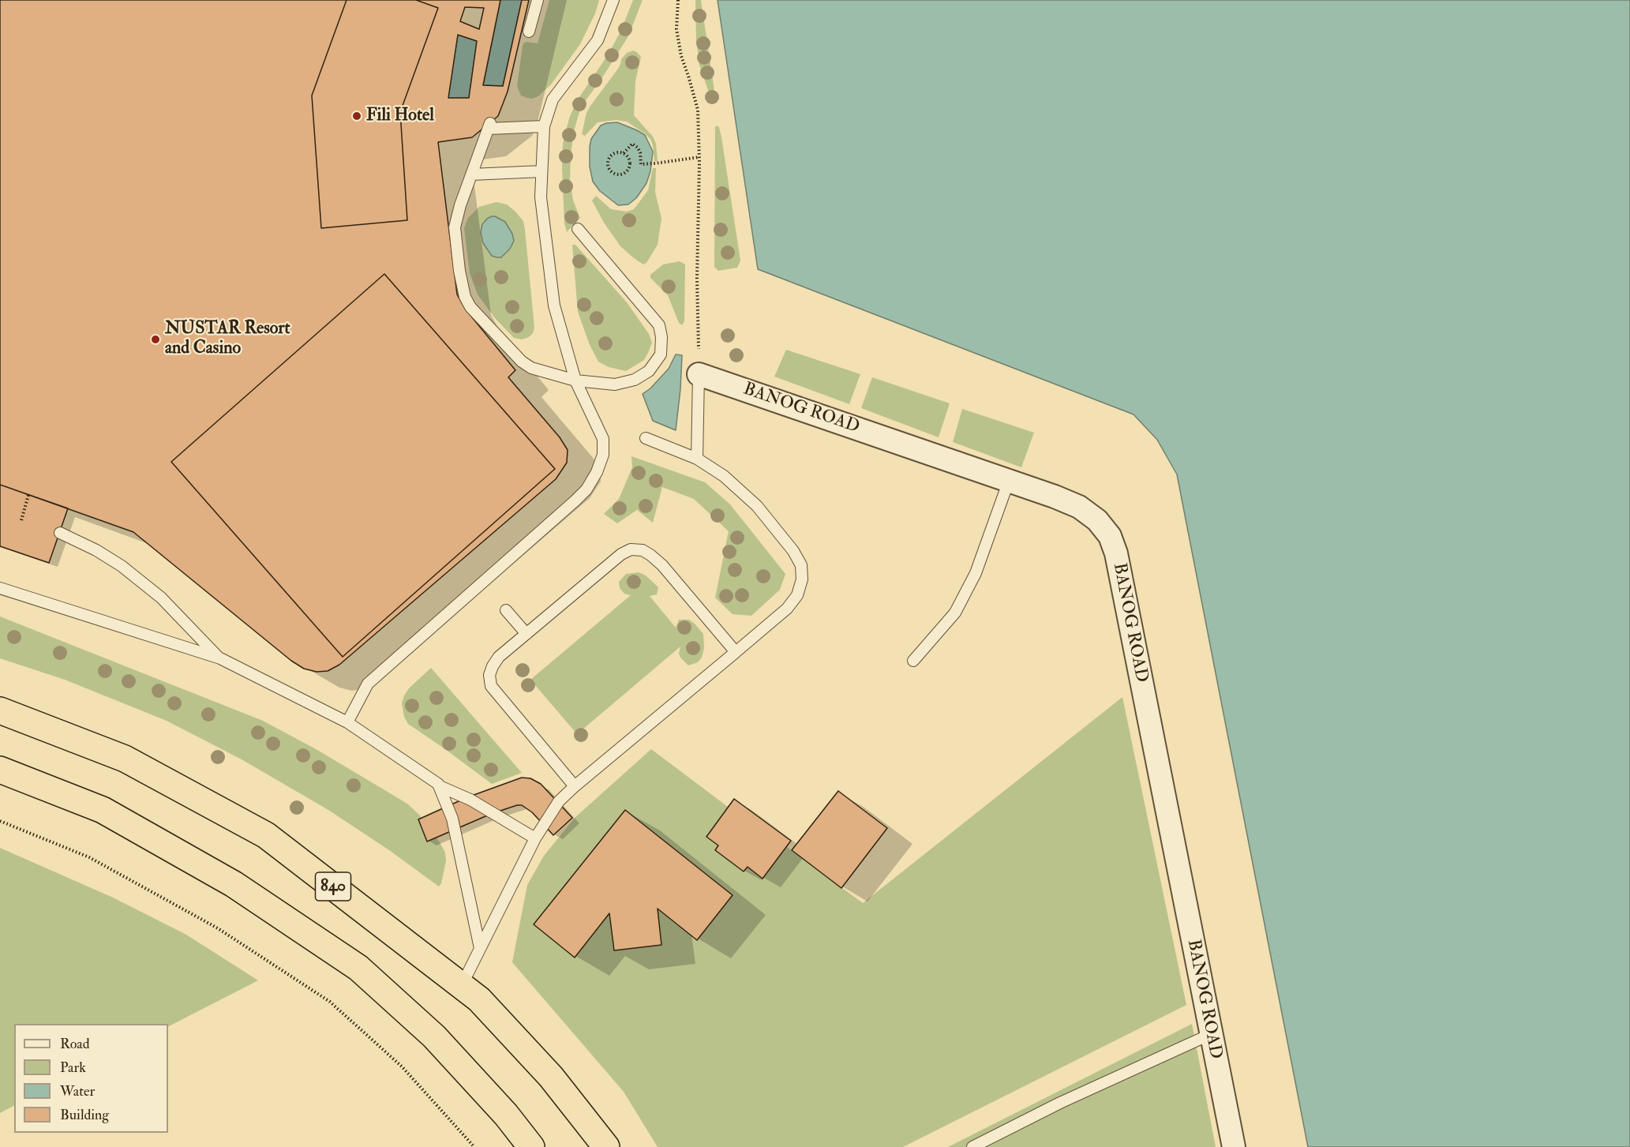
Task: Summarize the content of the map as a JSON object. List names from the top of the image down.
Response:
{
  "streets": {
    "highway": ["840"],
    "street": ["BANOG ROAD"]
  },
  "places": ["Fili Hotel", "NUSTAR Resort and Casino"],
  "legend": [
    "Road",
    "Park",
    "Water",
    "Building"
  ]
}
